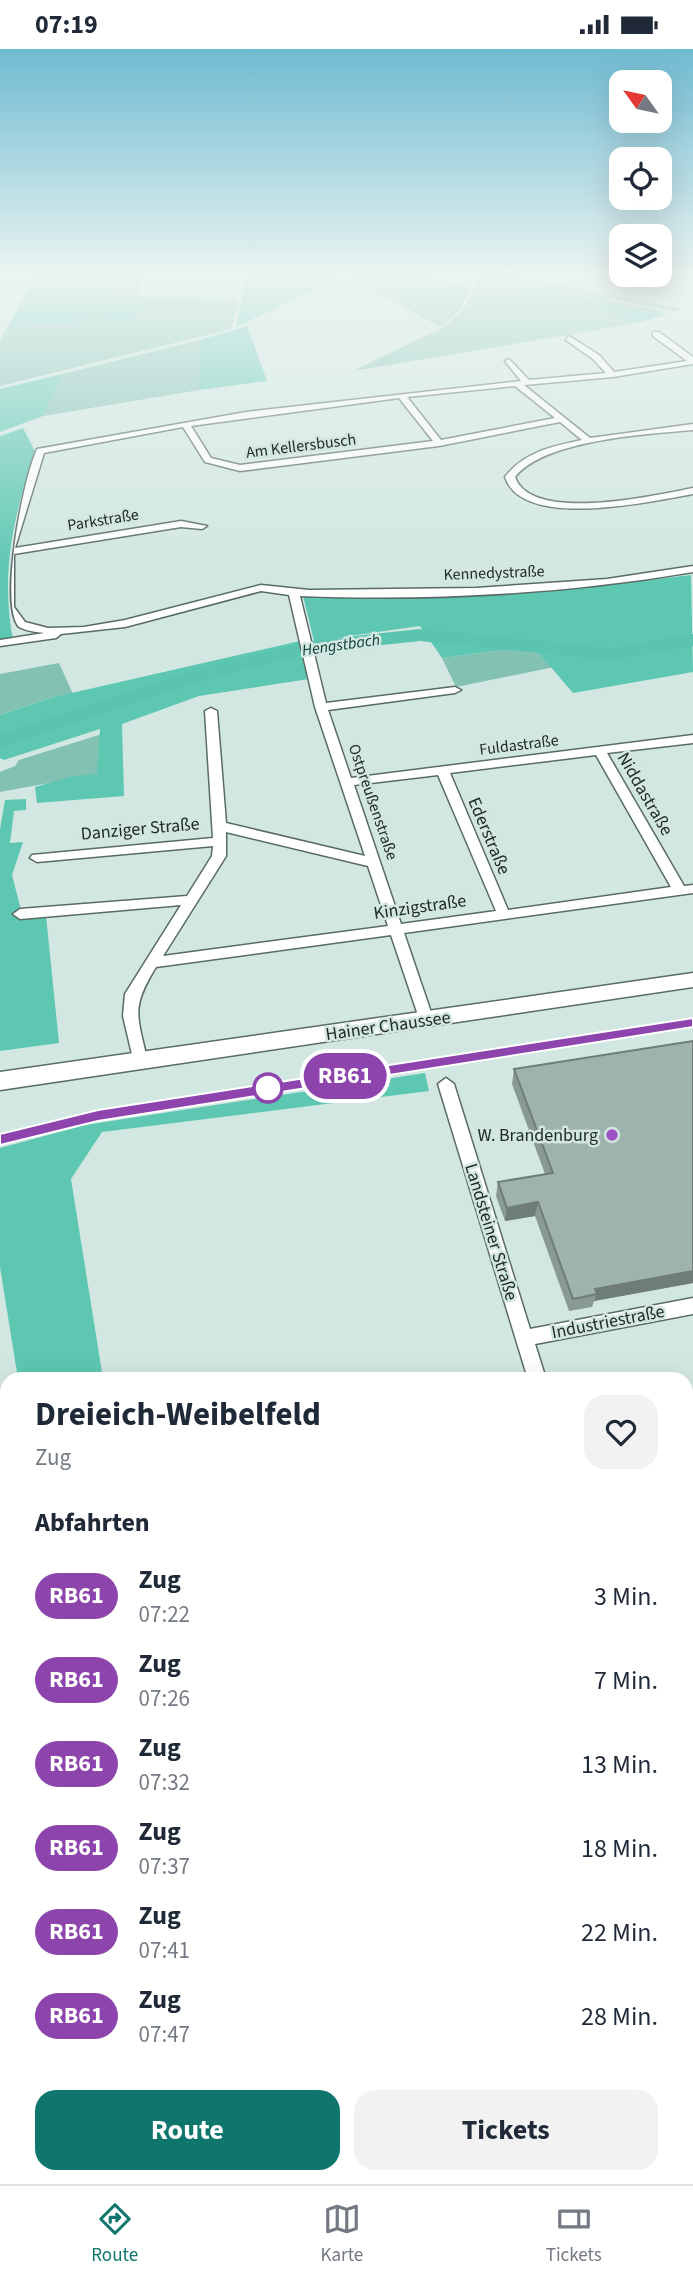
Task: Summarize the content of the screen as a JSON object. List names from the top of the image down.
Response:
{
  "streets": {
    "street": [
      "Am Kellersbusch",
      "Parkstraße",
      "Kennedystraße",
      "Fuldastraße",
      "Niddastraße",
      "Ostpreußenstraße",
      "Danziger Straße",
      "Ederstraße",
      "Kinzigstraße",
      "Hainer Chaussee",
      "Landsteiner Straße",
      "Industriestraße"
    ]
  },
  "crossings": [
    ["Kennedystraße", "Ostpreußenstraße"],
    ["Fuldastraße", "Niddastraße"],
    ["Fuldastraße", "Ostpreußenstraße"],
    ["Fuldastraße", "Ederstraße"],
    ["Niddastraße", "Kinzigstraße"],
    ["Ostpreußenstraße", "Kinzigstraße"],
    ["Ostpreußenstraße", "Hainer Chaussee"],
    ["Danziger Straße", "Kinzigstraße"],
    ["Danziger Straße", "Hainer Chaussee"],
    ["Ederstraße", "Kinzigstraße"],
    ["Landsteiner Straße", "Industriestraße"]
  ],
  "water": ["Hengstbach"],
  "places": ["W. Brandenburg"],
  "north": "top left",
  "page": {
    "status": "07:19",
    "on_map": "RB61",
    "heading": [
      ["Dreieich-Weibelfeld", "Zug"],
      "Abfahrten"
    ],
    "list": [
      {
        "mark": "RB61",
        "name": "Zug",
        "note": "07:22",
        "value": "3 Min."
      },
      {
        "mark": "RB61",
        "name": "Zug",
        "note": "07:26",
        "value": "7 Min."
      },
      {
        "mark": "RB61",
        "name": "Zug",
        "note": "07:32",
        "value": "13 Min."
      },
      {
        "mark": "RB61",
        "name": "Zug",
        "note": "07:37",
        "value": "18 Min."
      },
      {
        "mark": "RB61",
        "name": "Zug",
        "note": "07:41",
        "value": "22 Min."
      },
      {
        "mark": "RB61",
        "name": "Zug",
        "note": "07:47",
        "value": "28 Min."
      }
    ],
    "buttons": ["Route", "Tickets"],
    "tabs": ["Route", "Karte", "Tickets"]
  }
}
